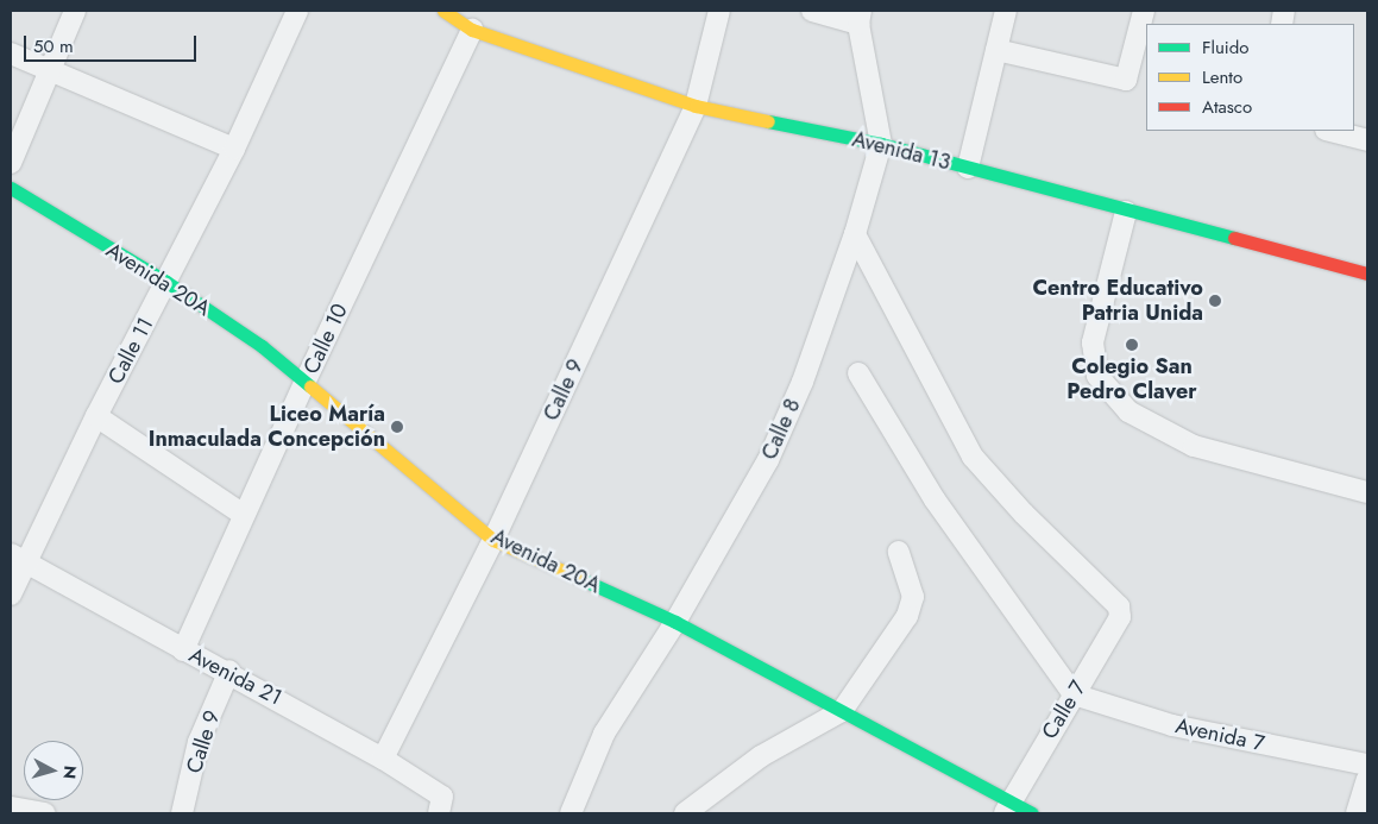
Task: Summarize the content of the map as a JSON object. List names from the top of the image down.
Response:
{
  "streets": {
    "street": [
      "Avenida 13",
      "Avenida 20A",
      "Calle 10",
      "Calle 11",
      "Calle 9",
      "Calle 8",
      "Avenida 21",
      "Calle 7",
      "Avenida 7"
    ]
  },
  "crossings": [
    ["Avenida 13", "Calle 10"],
    ["Avenida 13", "Calle 9"],
    ["Avenida 13", "Calle 8"],
    ["Avenida 20A", "Calle 10"],
    ["Avenida 20A", "Calle 11"],
    ["Avenida 20A", "Calle 9"],
    ["Avenida 20A", "Calle 8"],
    ["Avenida 20A", "Calle 7"],
    ["Calle 10", "Avenida 21"],
    ["Calle 11", "Avenida 21"],
    ["Calle 9", "Avenida 21"],
    ["Calle 8", "Calle 7"],
    ["Calle 7", "Avenida 7"]
  ],
  "places": ["Centro Educativo Patria Unida", "Colegio San Pedro Claver", "Liceo María Inmaculada Concepción"],
  "legend": ["Fluido", "Lento", "Atasco"],
  "scale_bar": "50 m",
  "north": "right"
}
